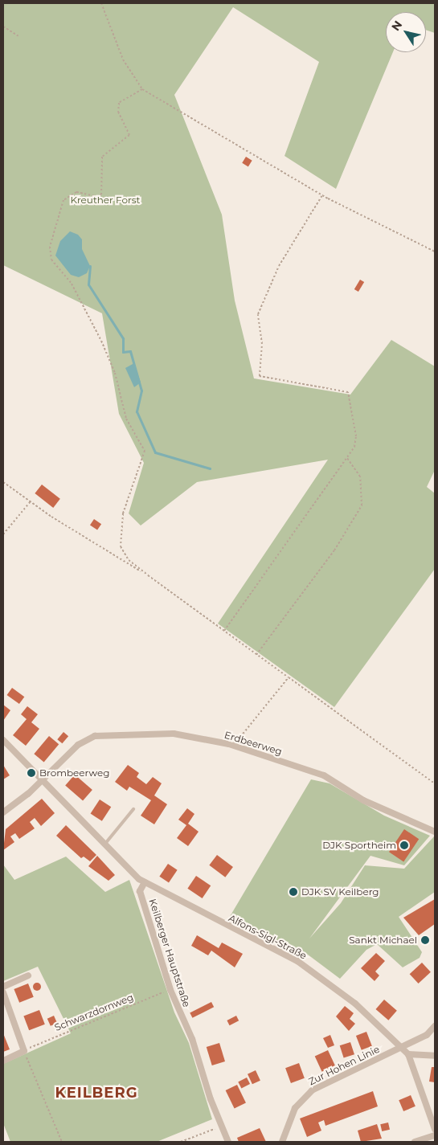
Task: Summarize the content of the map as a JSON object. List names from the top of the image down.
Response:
{
  "streets": {
    "street": [
      "Erdbeerweg",
      "Alfons-Sigl-Straße",
      "Keilberger Hauptstraße",
      "Zur Hohen Linie"
    ],
    "path": ["Schwarzdornweg"]
  },
  "crossings": [
    ["Alfons-Sigl-Straße", "Keilberger Hauptstraße"],
    ["Alfons-Sigl-Straße", "Zur Hohen Linie"],
    ["Keilberger Hauptstraße", "Schwarzdornweg"]
  ],
  "districts": ["KEILBERG"],
  "parks": ["Kreuther Forst"],
  "places": [
    "Brombeerweg",
    "DJK Sportheim",
    "DJK SV Keilberg",
    "Sankt Michael"
  ],
  "north": "top left"
}
